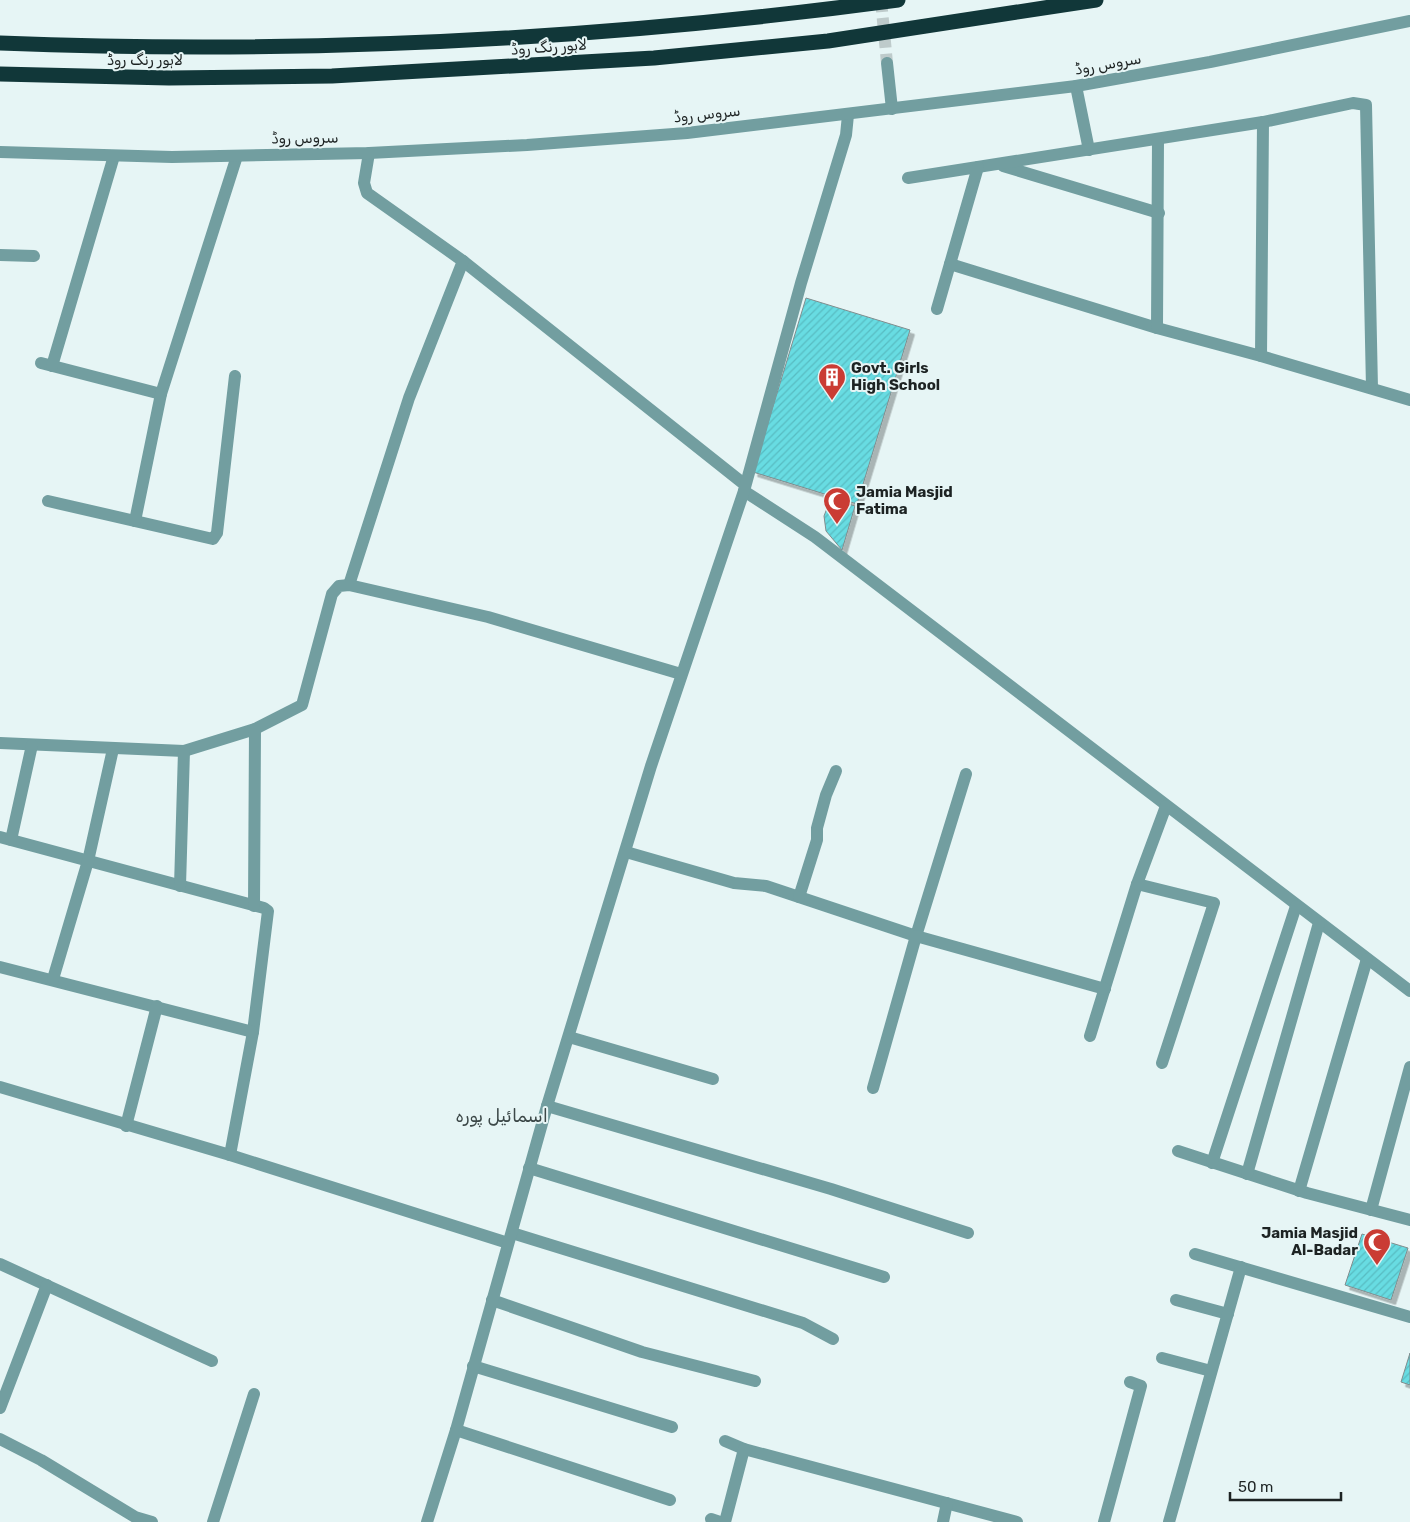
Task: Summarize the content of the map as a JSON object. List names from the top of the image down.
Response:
{
  "streets": {
    "highway": ["لاہور رنگ روڈ"],
    "street": ["سروس روڈ"]
  },
  "districts": ["اسمائیل پورہ"],
  "places": {
    "building": ["Govt. Girls High School"],
    "mosque": ["Jamia Masjid Fatima", "Jamia Masjid Al-Badar"]
  },
  "scale_bar": "50 m"
}
